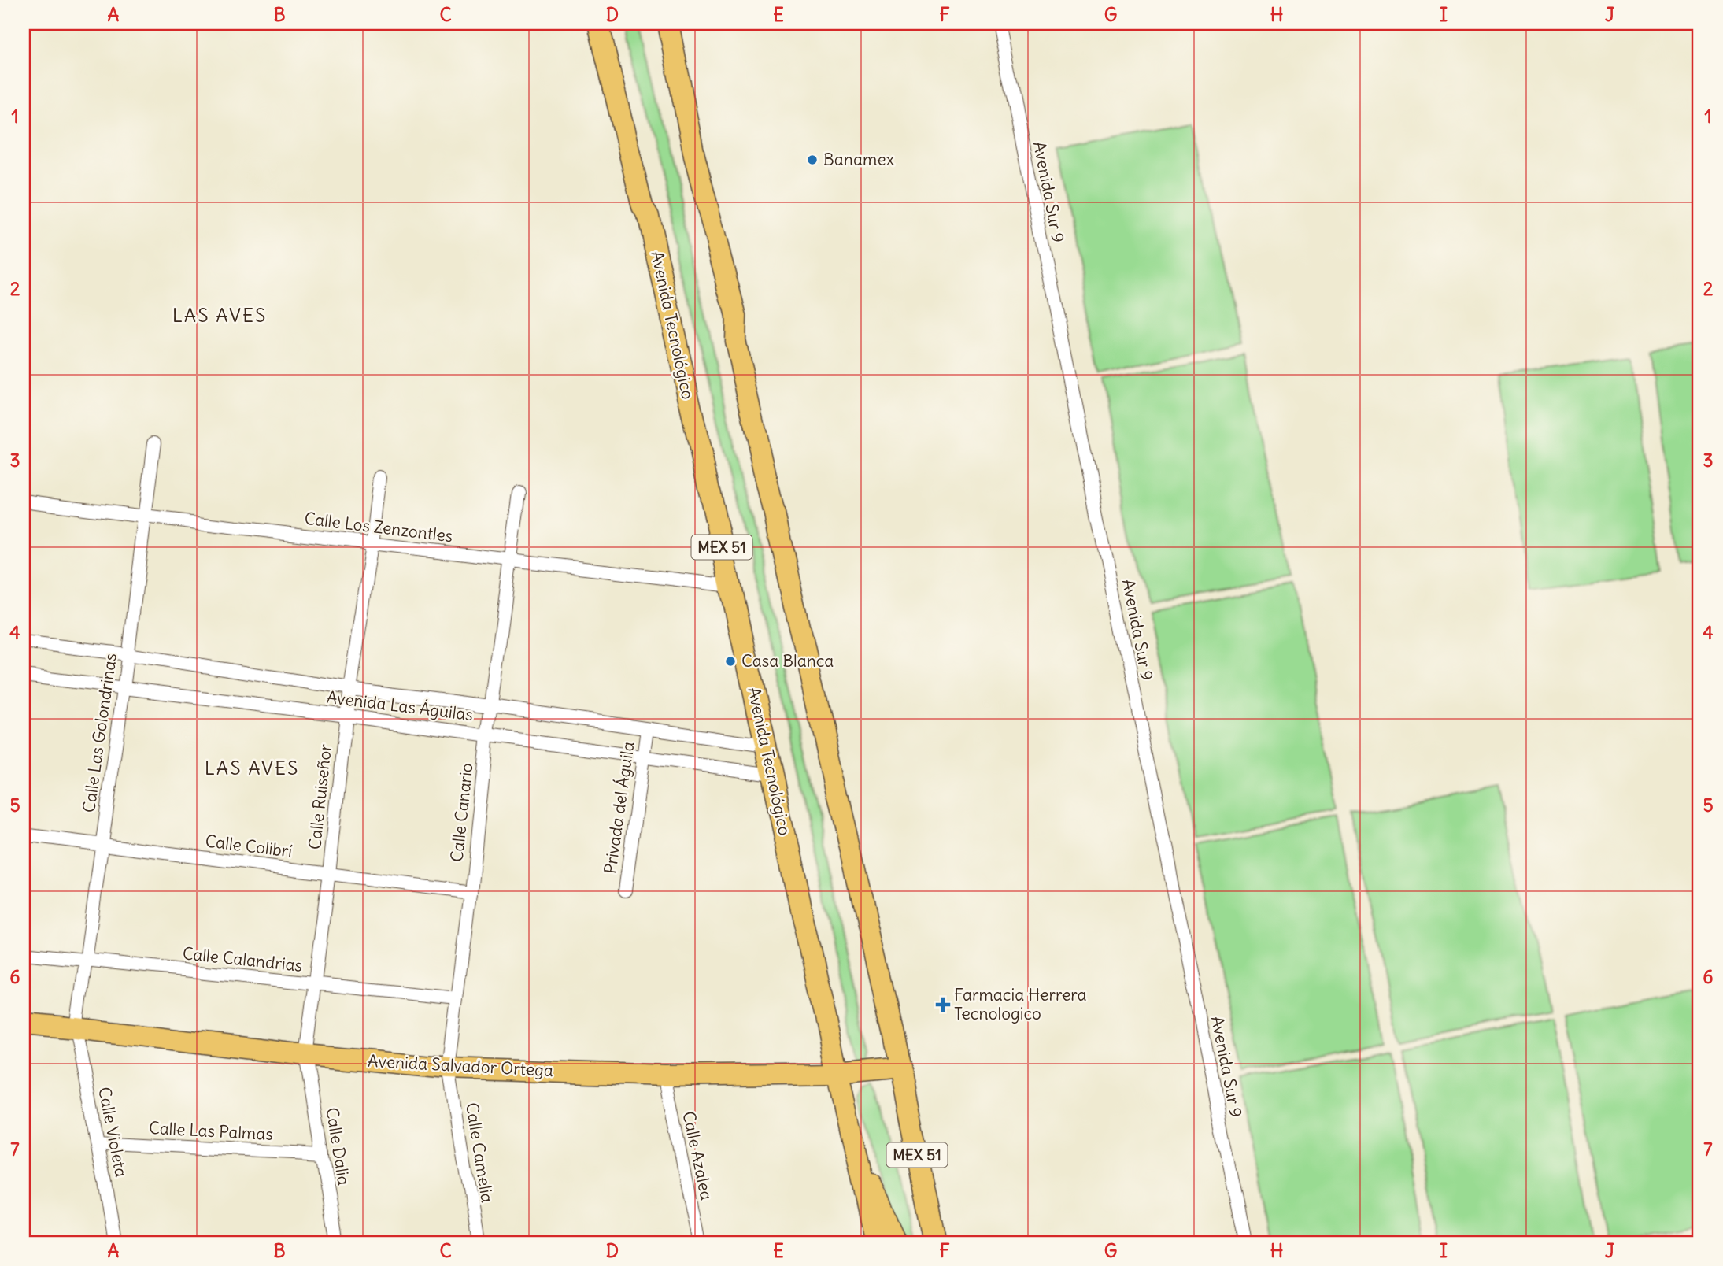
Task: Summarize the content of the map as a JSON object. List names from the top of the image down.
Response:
{
  "streets": {
    "main road": ["Avenida Tecnológico", "MEX 51", "Avenida Salvador Ortega"],
    "street": [
      "Avenida Sur 9",
      "Calle Los Zenzontles",
      "Avenida Las Águilas",
      "Calle Las Golondrinas",
      "Calle Ruiseñor",
      "Privada del Águila",
      "Calle Canario",
      "Calle Colibrí",
      "Calle Calandrias",
      "Calle Las Palmas",
      "Calle Violeta",
      "Calle Dalia",
      "Calle Camelia",
      "Calle Azalea"
    ]
  },
  "crossings": [
    ["Avenida Tecnológico", "Calle Los Zenzontles"],
    ["Avenida Tecnológico", "Avenida Las Águilas"],
    ["Avenida Tecnológico", "Avenida Salvador Ortega"],
    ["Calle Los Zenzontles", "Calle Las Golondrinas"],
    ["Calle Los Zenzontles", "Calle Ruiseñor"],
    ["Calle Los Zenzontles", "Calle Canario"],
    ["MEX 51", "Avenida Salvador Ortega"],
    ["Avenida Las Águilas", "Calle Las Golondrinas"],
    ["Avenida Las Águilas", "Calle Ruiseñor"],
    ["Avenida Las Águilas", "Privada del Águila"],
    ["Avenida Las Águilas", "Calle Canario"],
    ["Calle Las Golondrinas", "Calle Colibrí"],
    ["Calle Las Golondrinas", "Calle Calandrias"],
    ["Calle Las Golondrinas", "Avenida Salvador Ortega"],
    ["Calle Las Golondrinas", "Calle Violeta"],
    ["Calle Ruiseñor", "Calle Colibrí"],
    ["Calle Ruiseñor", "Calle Calandrias"],
    ["Calle Ruiseñor", "Avenida Salvador Ortega"],
    ["Calle Ruiseñor", "Calle Dalia"],
    ["Calle Canario", "Calle Colibrí"],
    ["Calle Canario", "Calle Calandrias"],
    ["Calle Canario", "Avenida Salvador Ortega"],
    ["Calle Canario", "Calle Camelia"],
    ["Avenida Salvador Ortega", "Calle Violeta"],
    ["Avenida Salvador Ortega", "Calle Dalia"],
    ["Avenida Salvador Ortega", "Calle Camelia"],
    ["Avenida Salvador Ortega", "Calle Azalea"],
    ["Calle Las Palmas", "Calle Violeta"],
    ["Calle Las Palmas", "Calle Dalia"]
  ],
  "districts": ["LAS AVES", "LAS AVES"],
  "places": {
    "other": ["Banamex", "Casa Blanca"],
    "health": ["Farmacia Herrera Tecnologico"]
  },
  "grid": {
    "columns": [
      "A",
      "B",
      "C",
      "D",
      "E",
      "F",
      "G",
      "H",
      "I",
      "J"
    ],
    "rows": [
      "1",
      "2",
      "3",
      "4",
      "5",
      "6",
      "7"
    ]
  }
}
